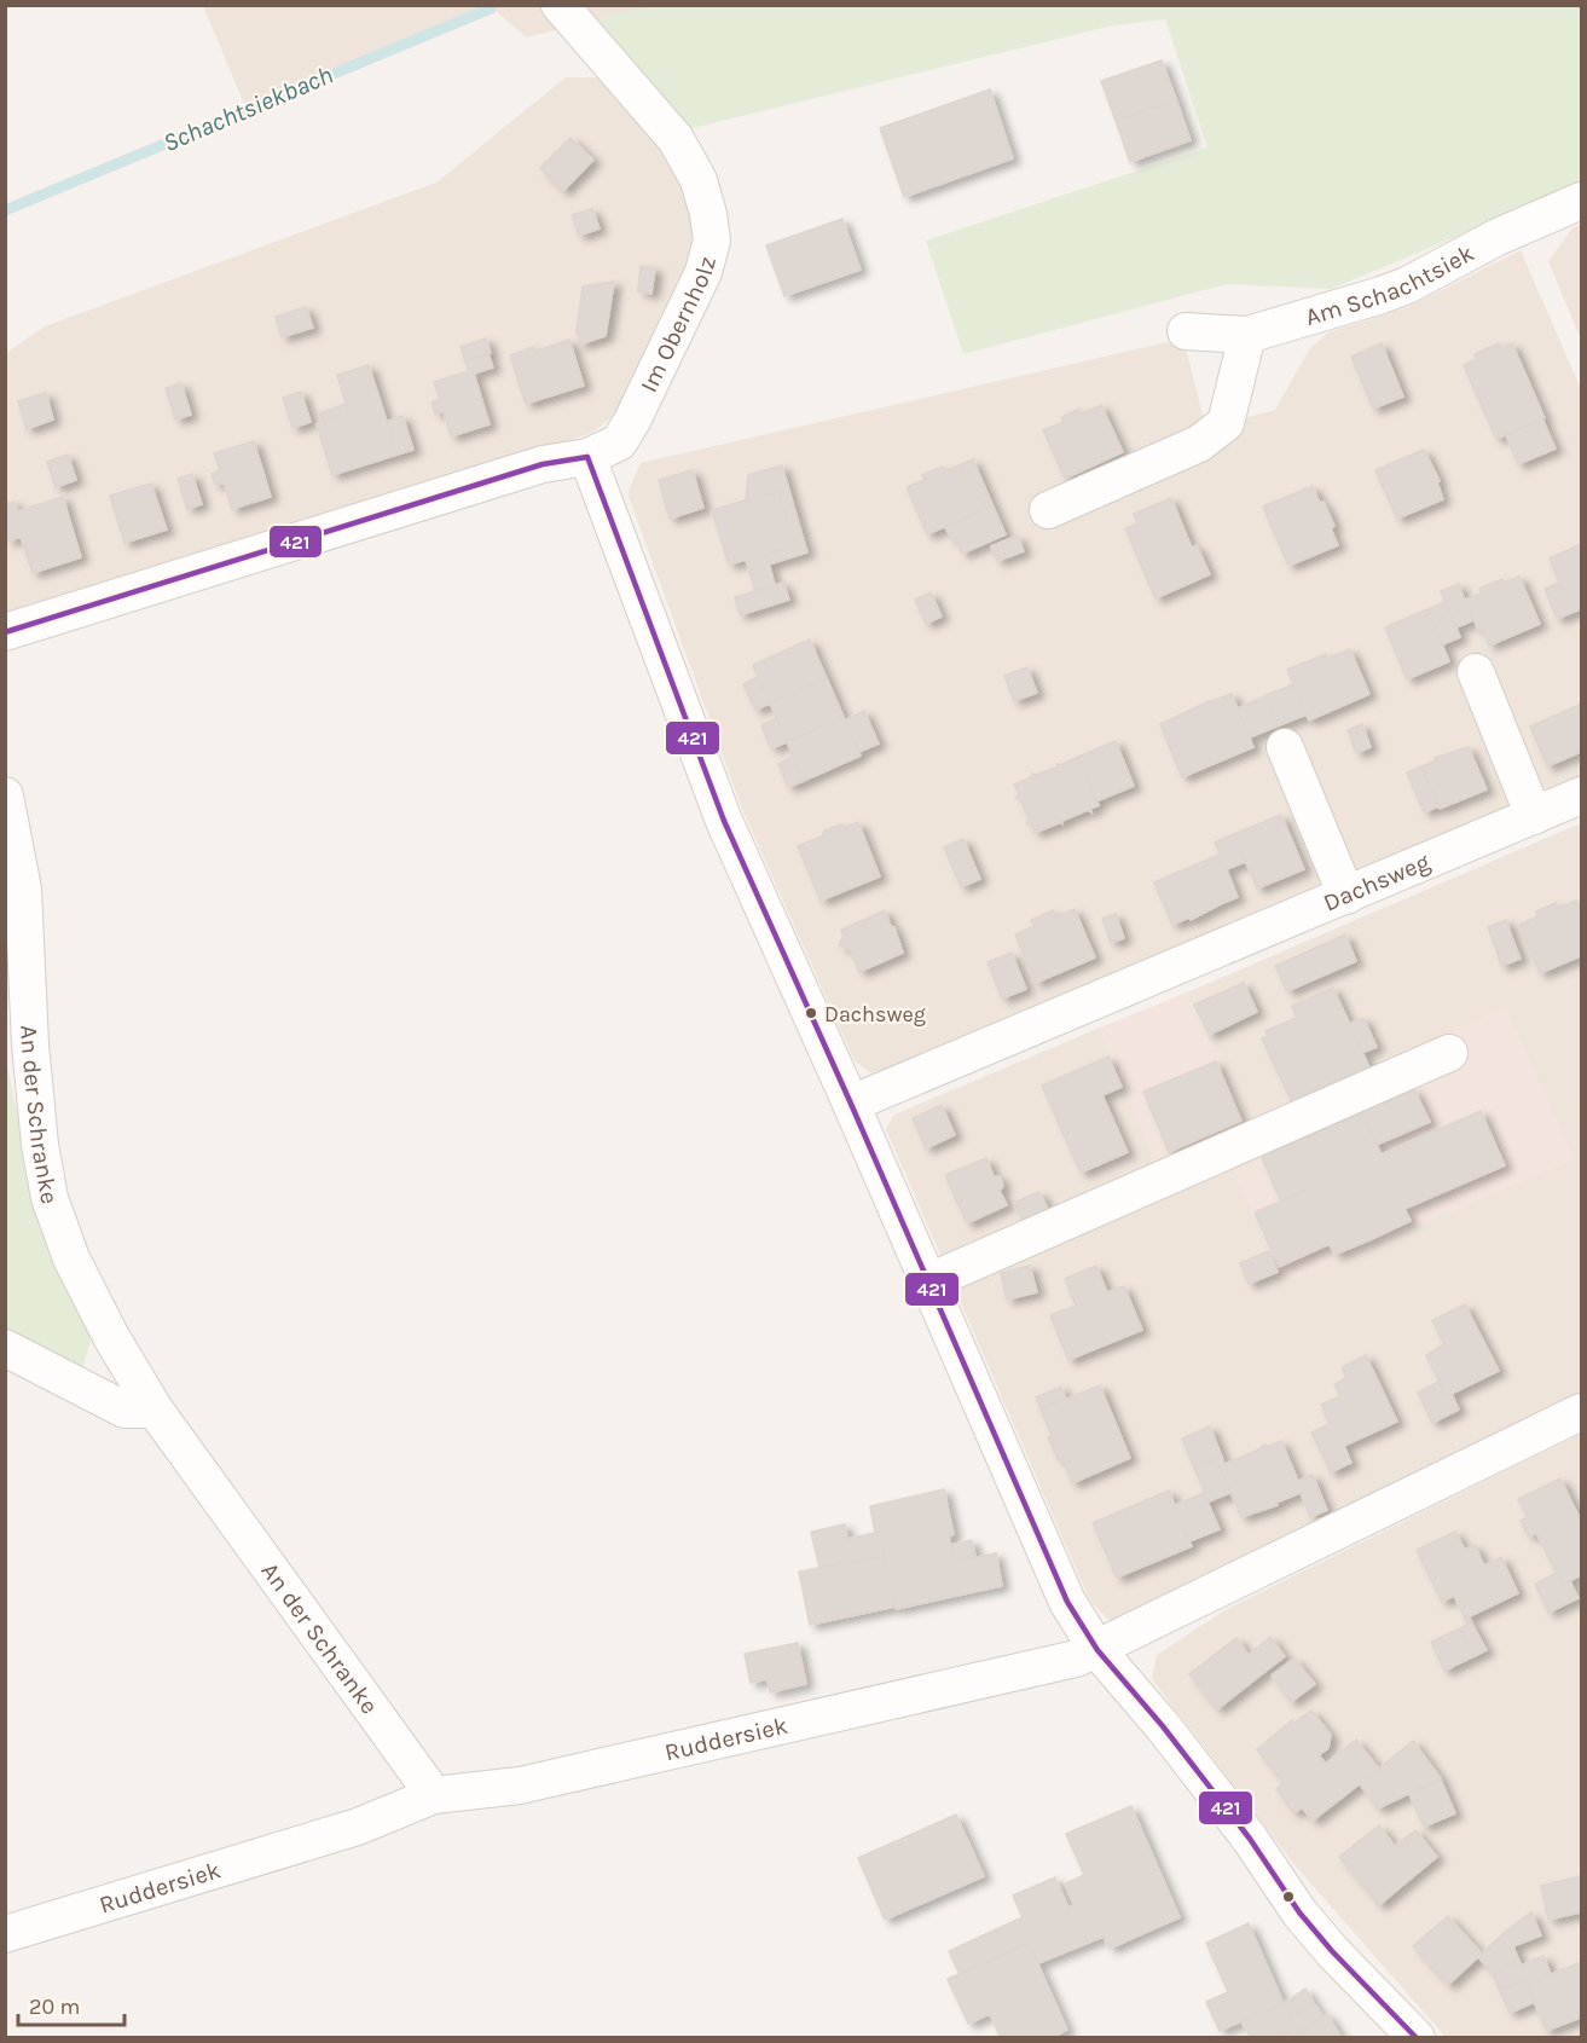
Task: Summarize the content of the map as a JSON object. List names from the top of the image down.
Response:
{
  "streets": {
    "street": [
      "Am Schachtsiek",
      "Im Obernholz",
      "Dachsweg",
      "An der Schranke",
      "Ruddersiek"
    ]
  },
  "crossings": [
    ["An der Schranke", "Ruddersiek"]
  ],
  "water": ["Schachtsiekbach"],
  "places": ["Dachsweg"],
  "lines": ["transit line 421"],
  "scale_bar": "20 m"
}
